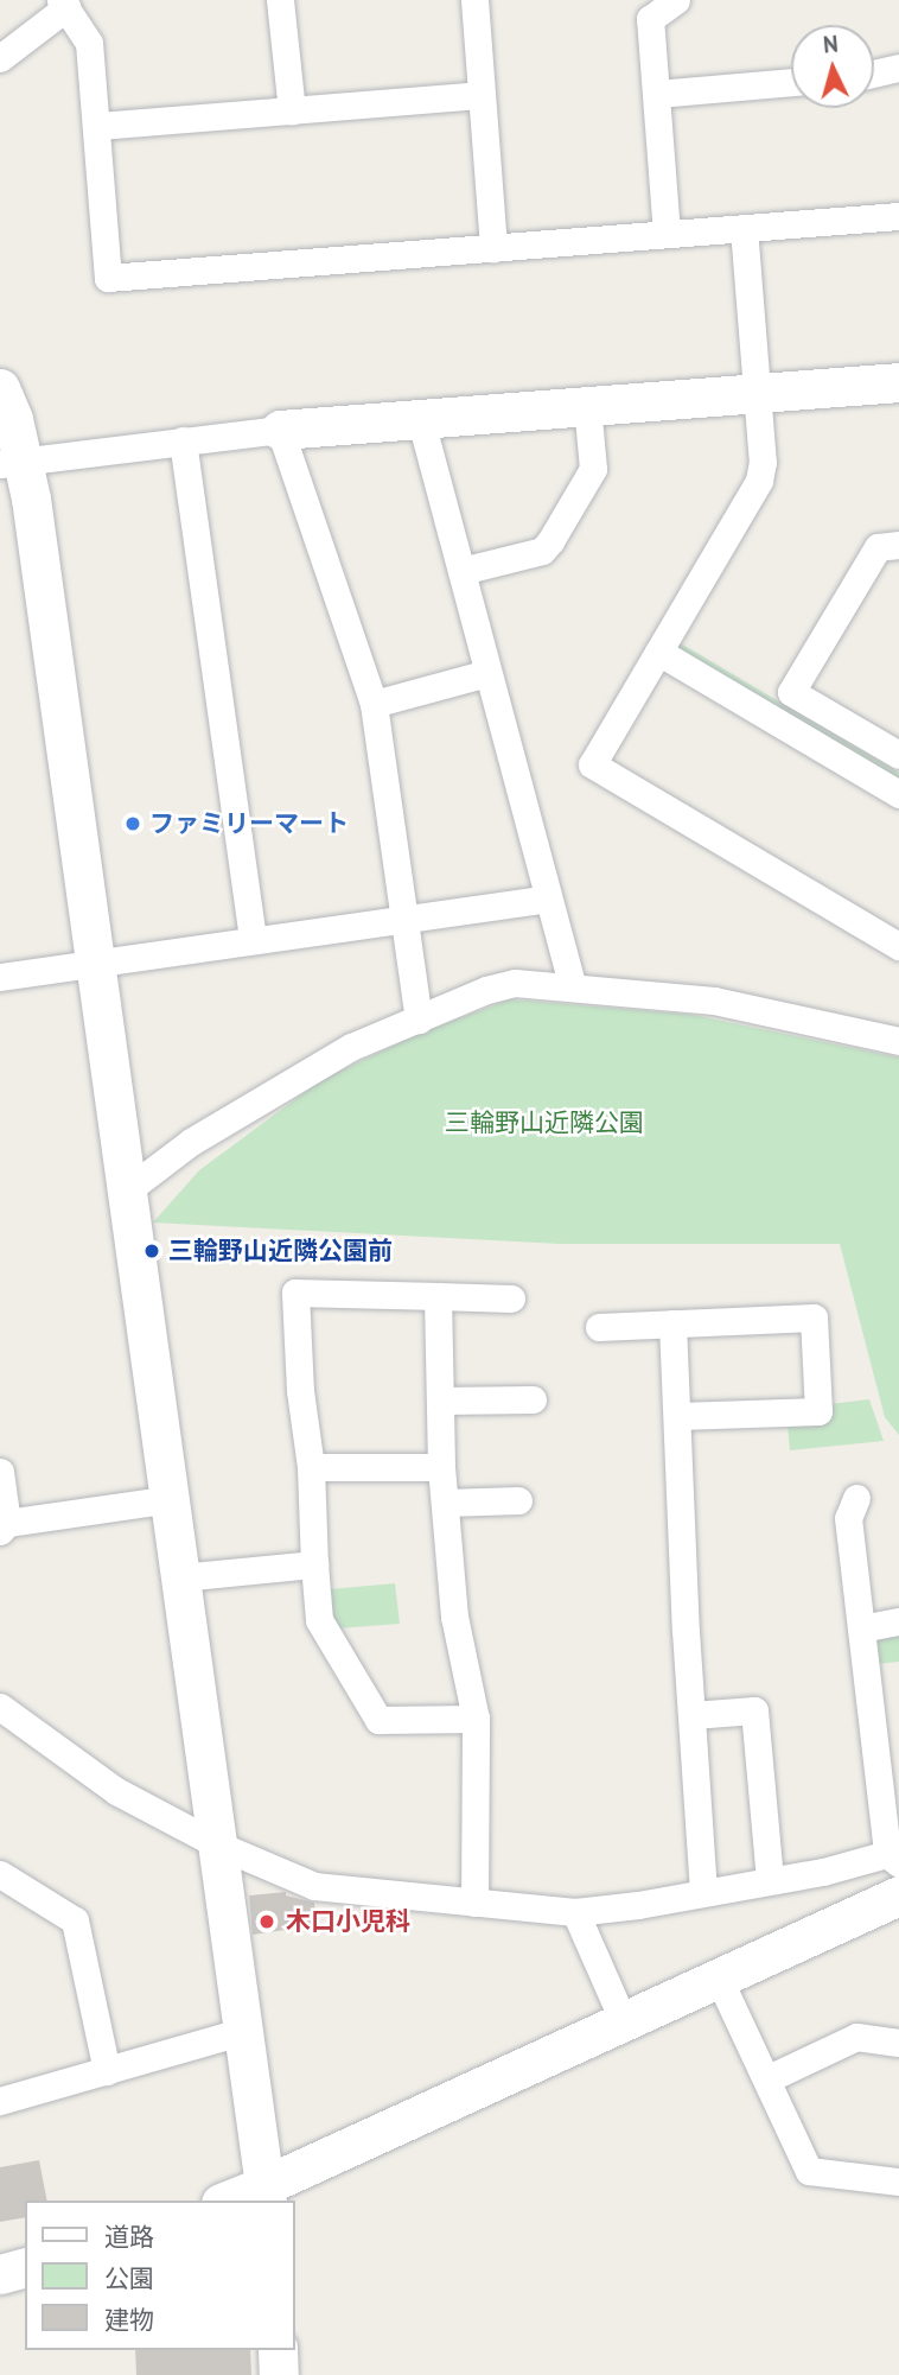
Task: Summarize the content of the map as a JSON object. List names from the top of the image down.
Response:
{
  "parks": ["三輪野山近隣公園"],
  "places": ["ファミリーマート", "三輪野山近隣公園前", "木口小児科"],
  "legend": ["道路", "公園", "建物"],
  "north": "top"
}
